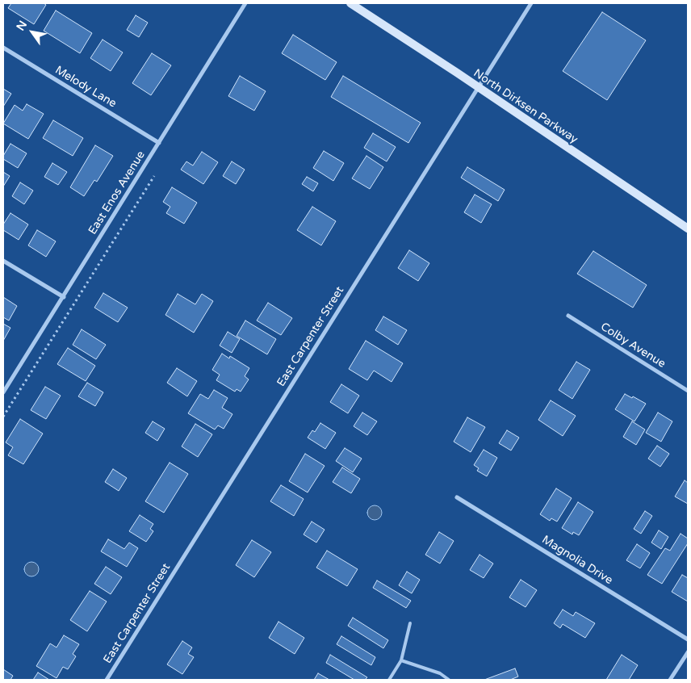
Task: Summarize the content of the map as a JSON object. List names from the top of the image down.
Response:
{
  "streets": {
    "main road": ["North Dirksen Parkway"],
    "street": [
      "Melody Lane",
      "East Enos Avenue",
      "East Carpenter Street",
      "Colby Avenue",
      "Magnolia Drive"
    ]
  },
  "crossings": [
    ["Melody Lane", "East Enos Avenue"],
    ["North Dirksen Parkway", "East Carpenter Street"]
  ],
  "north": "top left"
}
